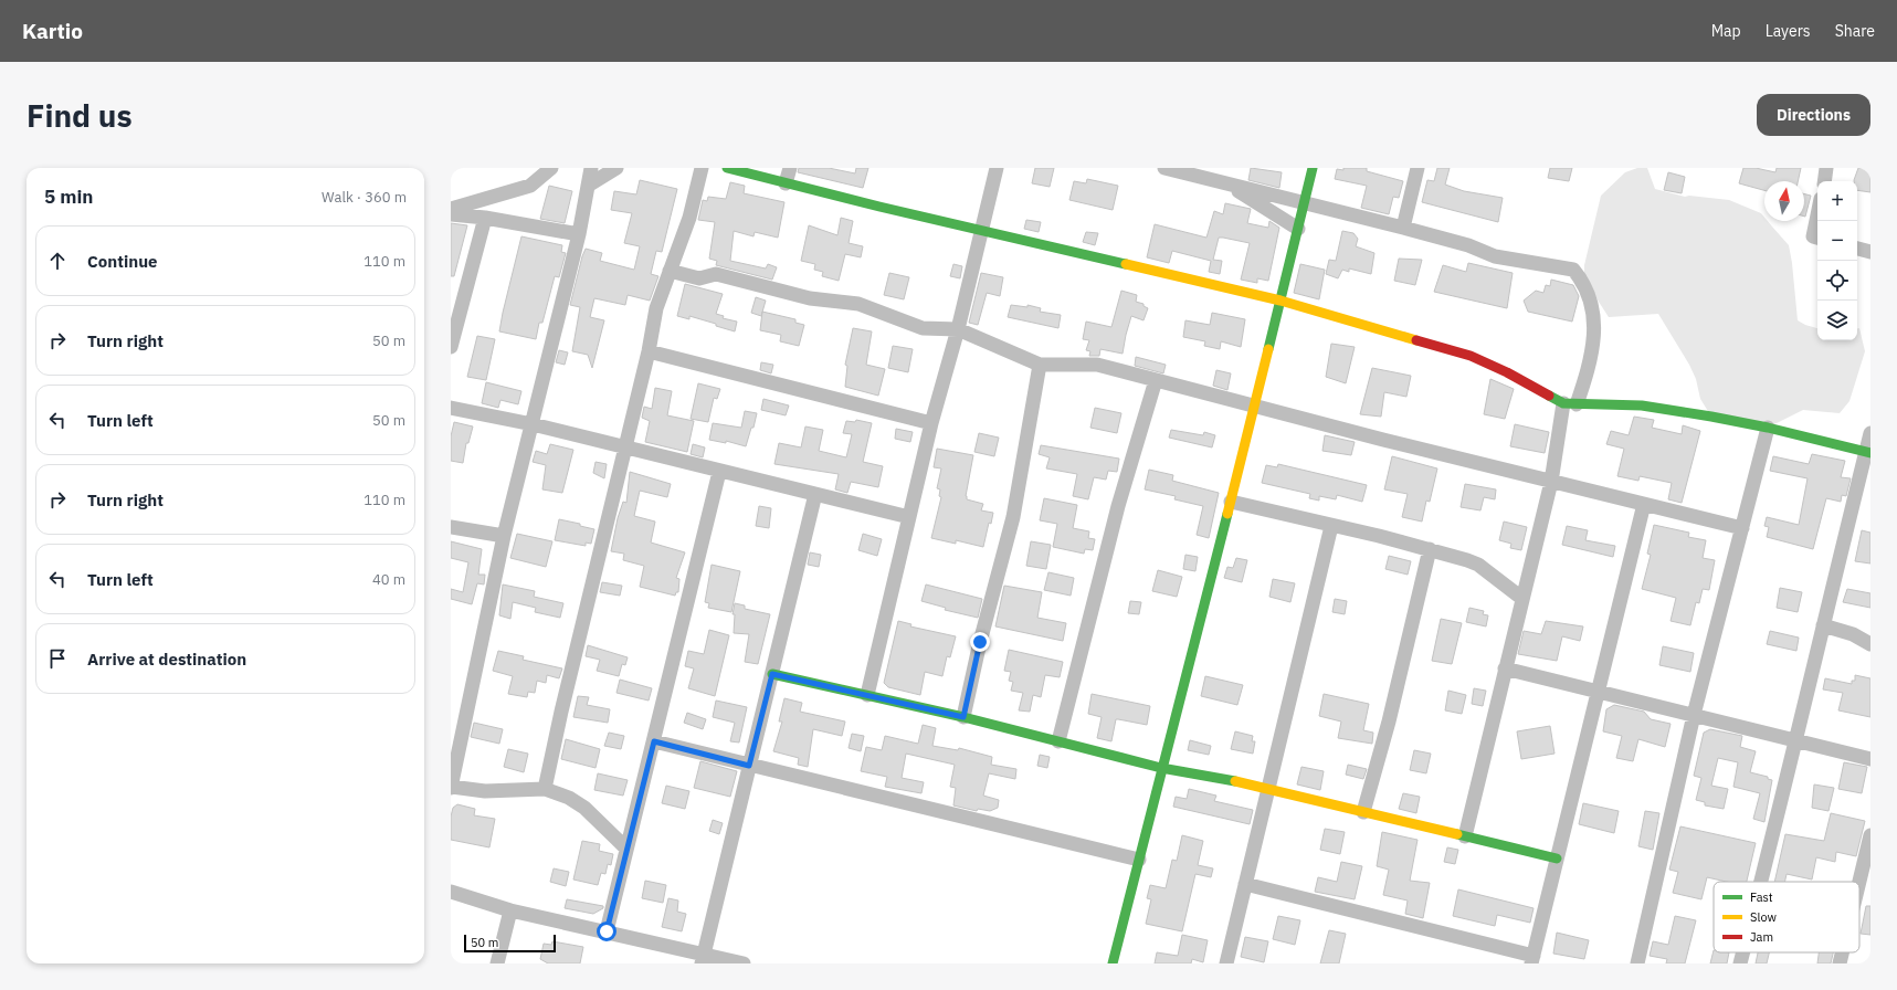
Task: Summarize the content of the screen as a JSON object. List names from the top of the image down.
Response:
{
  "legend": ["Fast", "Slow", "Jam"],
  "scale_bar": "50 m",
  "north": "top",
  "page": {
    "header": "Kartio",
    "nav": ["Map", "Layers", "Share"],
    "buttons": "Directions",
    "title": "Find us",
    "heading": ["5 min", "Walk · 360 m"],
    "map_buttons": ["+", "−"],
    "list": [
      ["Continue", "110 m"],
      ["Turn right", "50 m"],
      ["Turn left", "50 m"],
      ["Turn right", "110 m"],
      ["Turn left", "40 m"],
      "Arrive at destination"
    ],
    "scale": "50 m"
  }
}
